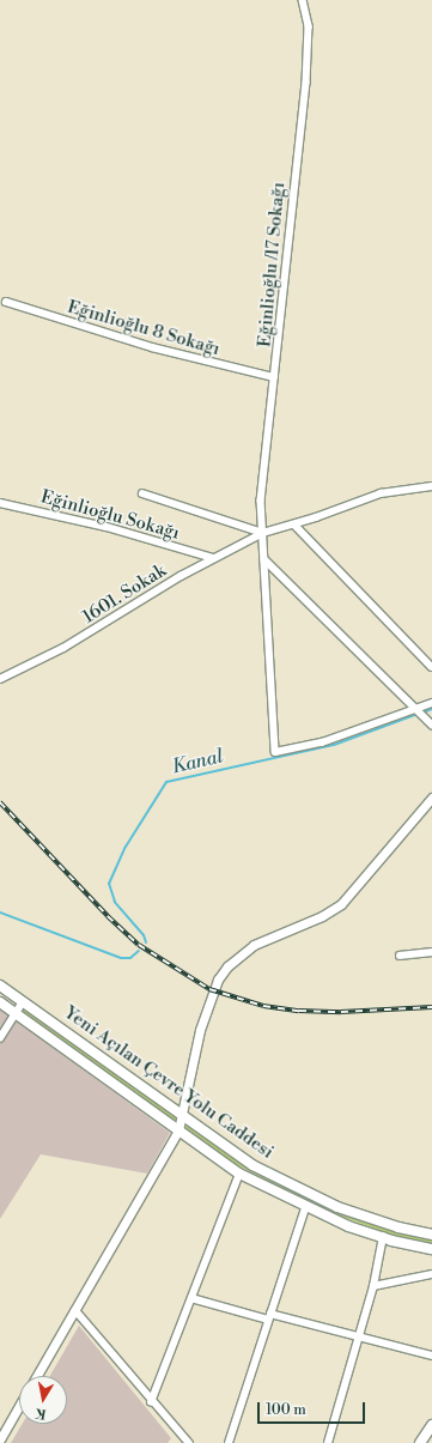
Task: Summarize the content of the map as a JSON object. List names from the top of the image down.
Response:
{
  "streets": {
    "main road": ["Yeni Açılan Çevre Yolu Caddesi"],
    "street": [
      "Eğinlioğlu /17 Sokağı",
      "Eğinlioğlu 8 Sokağı",
      "Eğinlioğlu Sokağı",
      "1601. Sokak"
    ]
  },
  "crossings": [
    ["Eğinlioğlu /17 Sokağı", "Eğinlioğlu 8 Sokağı"],
    ["Eğinlioğlu /17 Sokağı", "1601. Sokak"],
    ["Eğinlioğlu Sokağı", "1601. Sokak"]
  ],
  "water": ["Kanal"],
  "scale_bar": "100 m",
  "north": "bottom"
}
